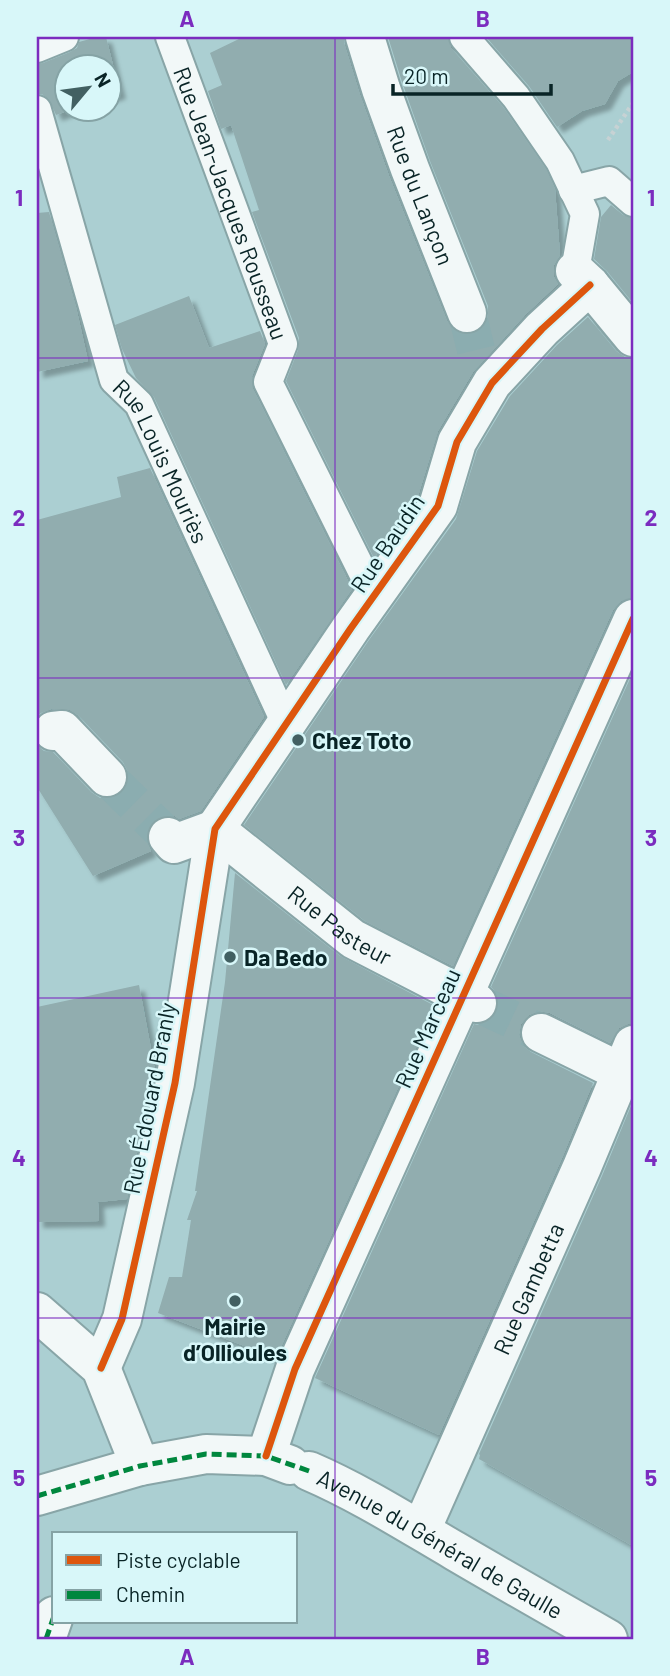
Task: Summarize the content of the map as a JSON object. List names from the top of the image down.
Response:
{
  "streets": {
    "street": [
      "Rue du Lançon",
      "Rue Baudin",
      "Rue Pasteur",
      "Rue Marceau",
      "Rue Édouard Branly",
      "Rue Gambetta",
      "Avenue du Général de Gaulle"
    ],
    "lane": ["Rue Jean-Jacques Rousseau", "Rue Louis Mouriès"]
  },
  "crossings": [
    ["Rue Jean-Jacques Rousseau", "Rue Baudin"],
    ["Rue Louis Mouriès", "Rue Baudin"],
    ["Rue Baudin", "Rue Pasteur"],
    ["Rue Baudin", "Rue Édouard Branly"],
    ["Rue Pasteur", "Rue Marceau"],
    ["Rue Pasteur", "Rue Édouard Branly"],
    ["Rue Marceau", "Avenue du Général de Gaulle"],
    ["Rue Gambetta", "Avenue du Général de Gaulle"]
  ],
  "places": ["Chez Toto", "Da Bedo", "Mairie d’Ollioules"],
  "legend": ["Piste cyclable", "Chemin"],
  "scale_bar": "20 m",
  "north": "top right",
  "grid": {
    "columns": ["A", "B"],
    "rows": [
      "1",
      "2",
      "3",
      "4",
      "5"
    ]
  }
}
